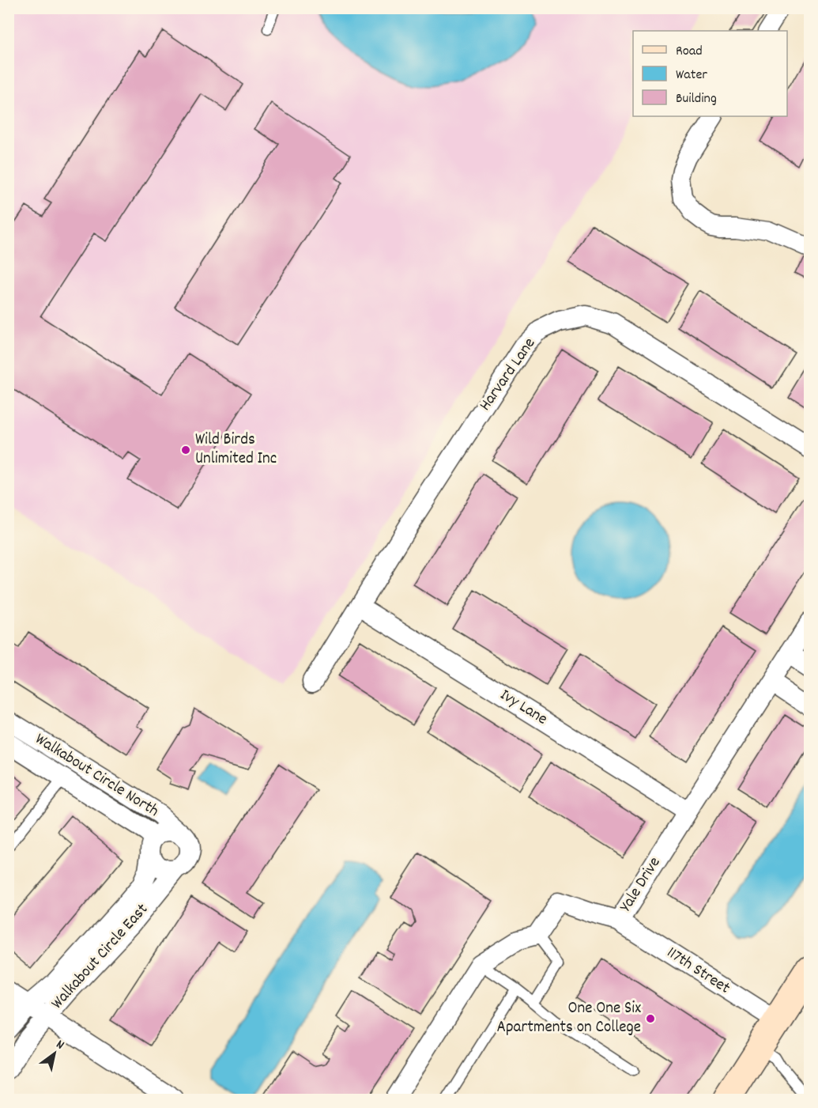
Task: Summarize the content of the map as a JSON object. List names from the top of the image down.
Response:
{
  "streets": {
    "street": [
      "Harvard Lane",
      "Ivy Lane",
      "Walkabout Circle North",
      "Yale Drive",
      "Walkabout Circle East",
      "117th Street"
    ]
  },
  "crossings": [
    ["Harvard Lane", "Ivy Lane"],
    ["Ivy Lane", "Yale Drive"],
    ["Walkabout Circle North", "Walkabout Circle East"],
    ["Yale Drive", "117th Street"]
  ],
  "places": ["Wild Birds Unlimited Inc", "One One Six Apartments on College"],
  "legend": ["Road", "Water", "Building"],
  "north": "top right"
}
